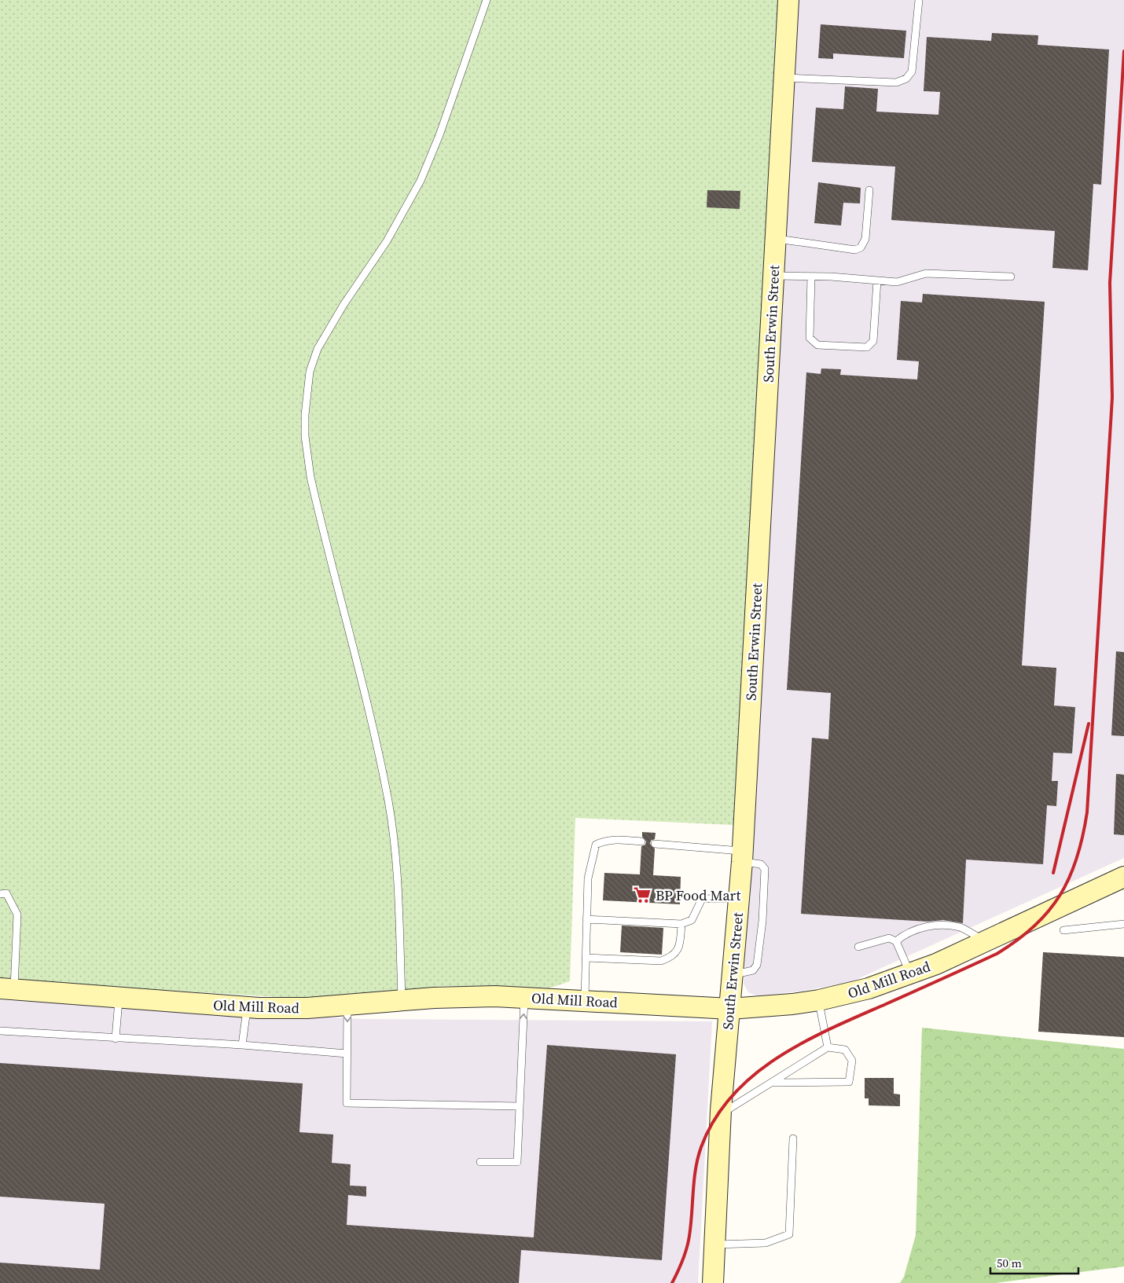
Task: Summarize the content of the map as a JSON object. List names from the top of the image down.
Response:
{
  "streets": {
    "street": ["South Erwin Street", "Old Mill Road"]
  },
  "crossings": [
    ["South Erwin Street", "Old Mill Road"]
  ],
  "places": {
    "supermarket": ["BP Food Mart"]
  },
  "scale_bar": "50 m"
}
